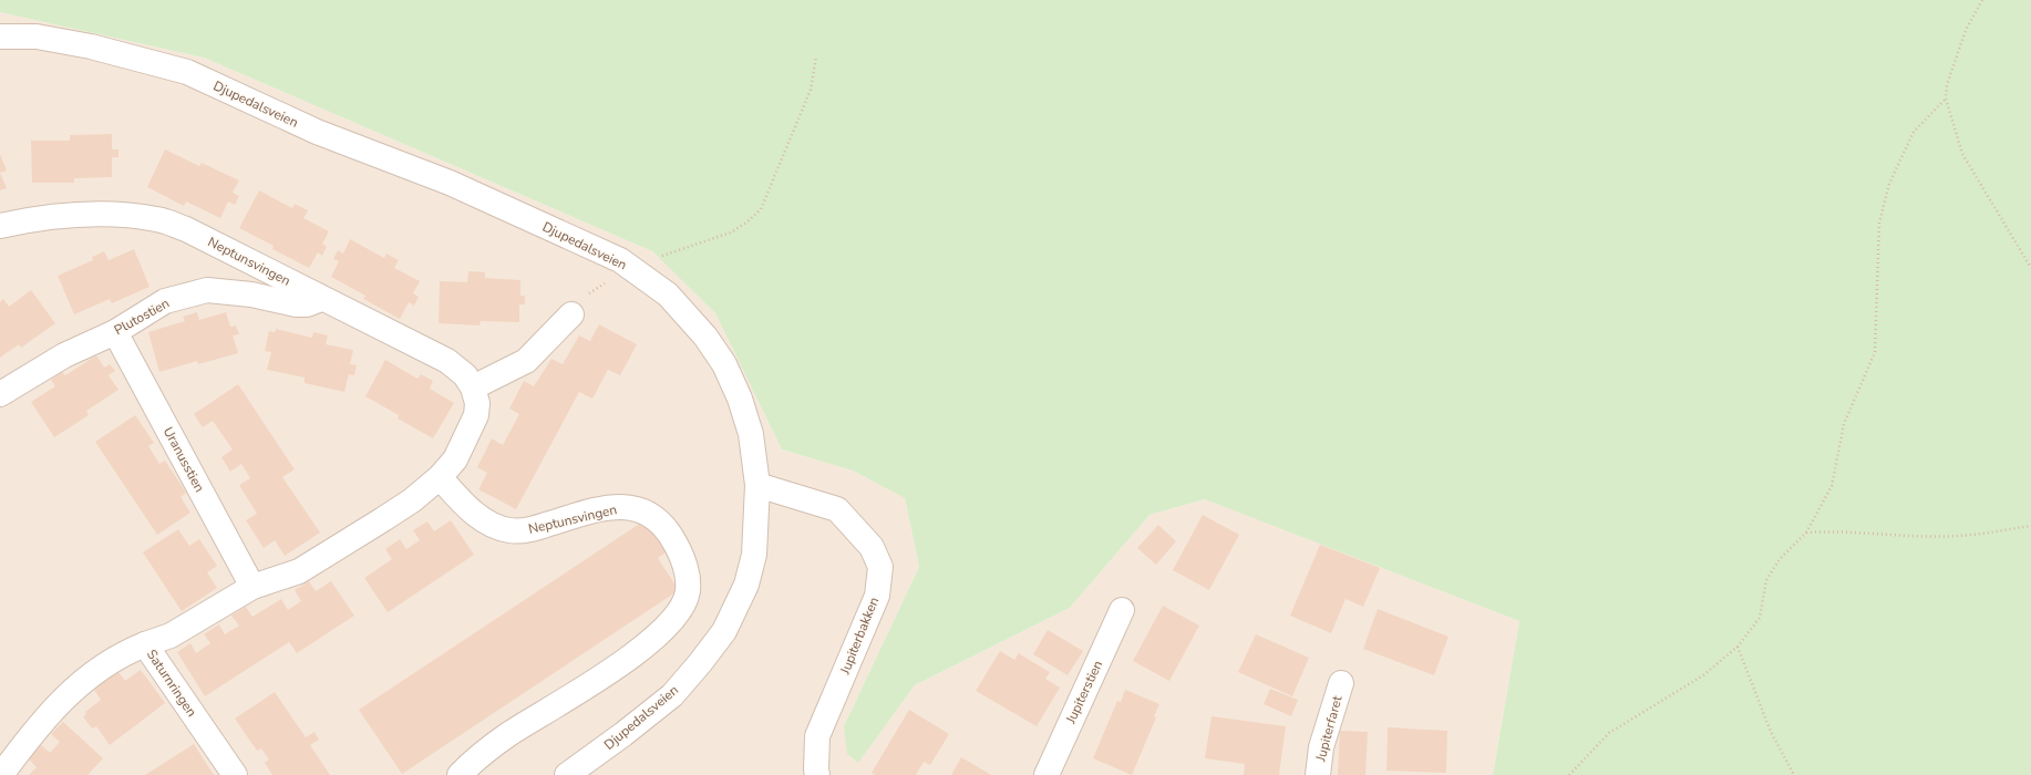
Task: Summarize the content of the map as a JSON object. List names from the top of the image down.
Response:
{
  "streets": {
    "street": [
      "Djupedalsveien",
      "Neptunsvingen",
      "Plutostien",
      "Uranusstien",
      "Jupiterbakken",
      "Saturnringen",
      "Jupiterstien",
      "Jupiterfaret"
    ]
  },
  "crossings": [
    ["Djupedalsveien", "Jupiterbakken"],
    ["Neptunsvingen", "Plutostien"],
    ["Plutostien", "Uranusstien"]
  ]
}
